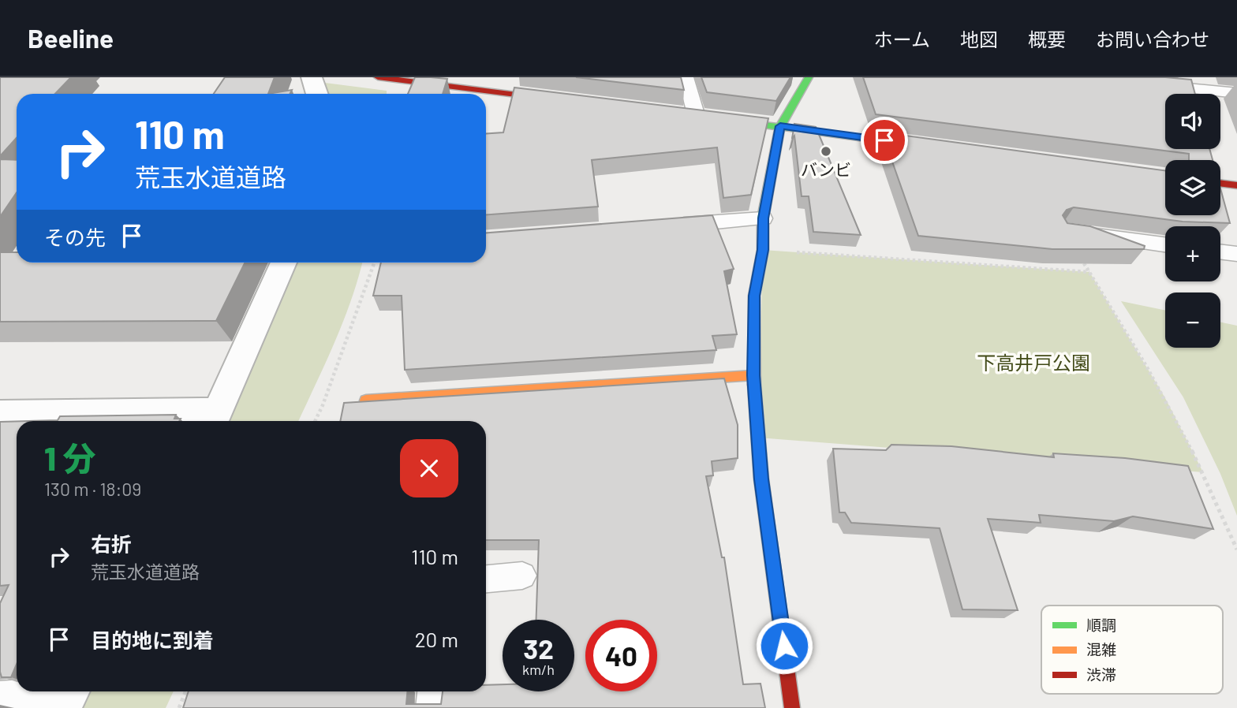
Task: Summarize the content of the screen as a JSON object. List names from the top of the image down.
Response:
{
  "parks": ["下高井戸公園"],
  "places": ["バンビ"],
  "legend": ["順調", "混雑", "渋滞"],
  "page": {
    "header": "Beeline",
    "nav": [
      "ホーム",
      "地図",
      "概要",
      "お問い合わせ"
    ],
    "map_buttons": ["+", "−"],
    "turn": ["110 m", "荒玉水道道路"],
    "then": "その先",
    "heading": ["1 分", "130 m · 18:09"],
    "list": [
      {
        "name": "右折",
        "note": "荒玉水道道路",
        "value": "110 m"
      },
      {
        "name": "目的地に到着",
        "value": "20 m"
      }
    ],
    "speed": "32 km/h",
    "limit": "40"
  }
}
